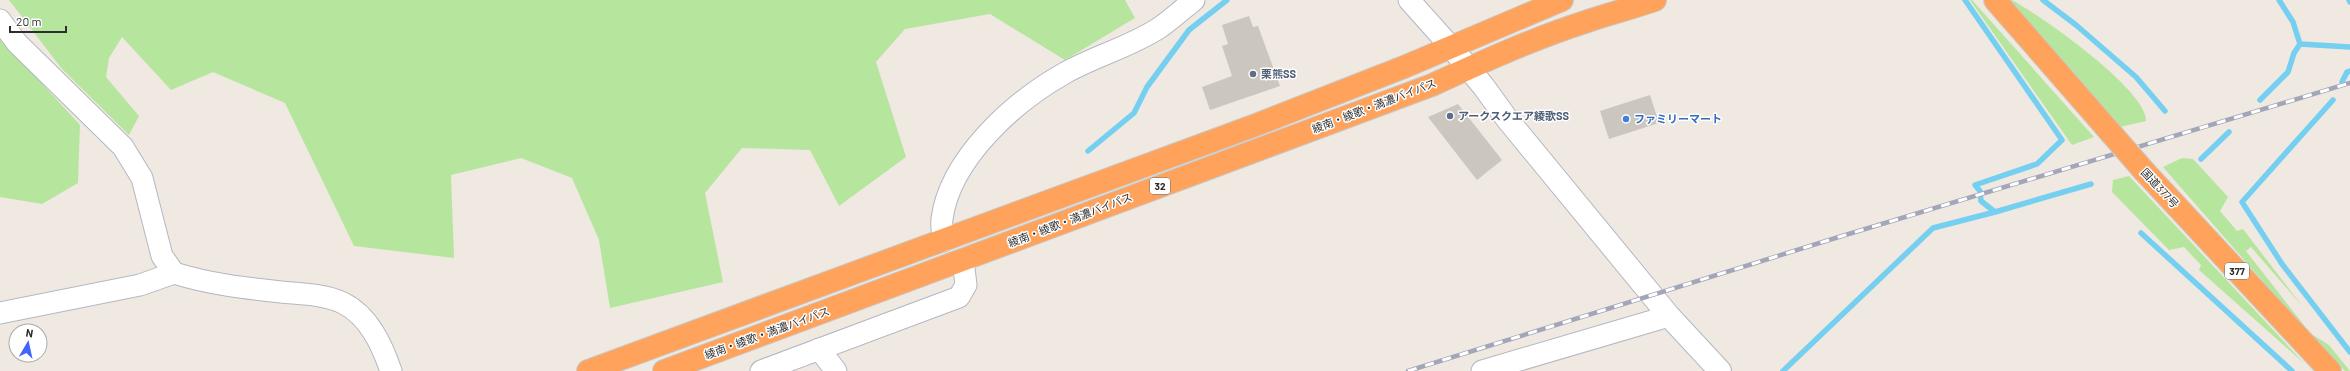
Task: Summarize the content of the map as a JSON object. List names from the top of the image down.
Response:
{
  "streets": {
    "highway": [
      "綾南・綾歌・満濃バイパス",
      "32",
      "国道377号",
      "377"
    ]
  },
  "places": ["栗熊SS", "アークスクエア綾歌SS", "ファミリーマート"],
  "scale_bar": "20 m",
  "north": "top"
}
